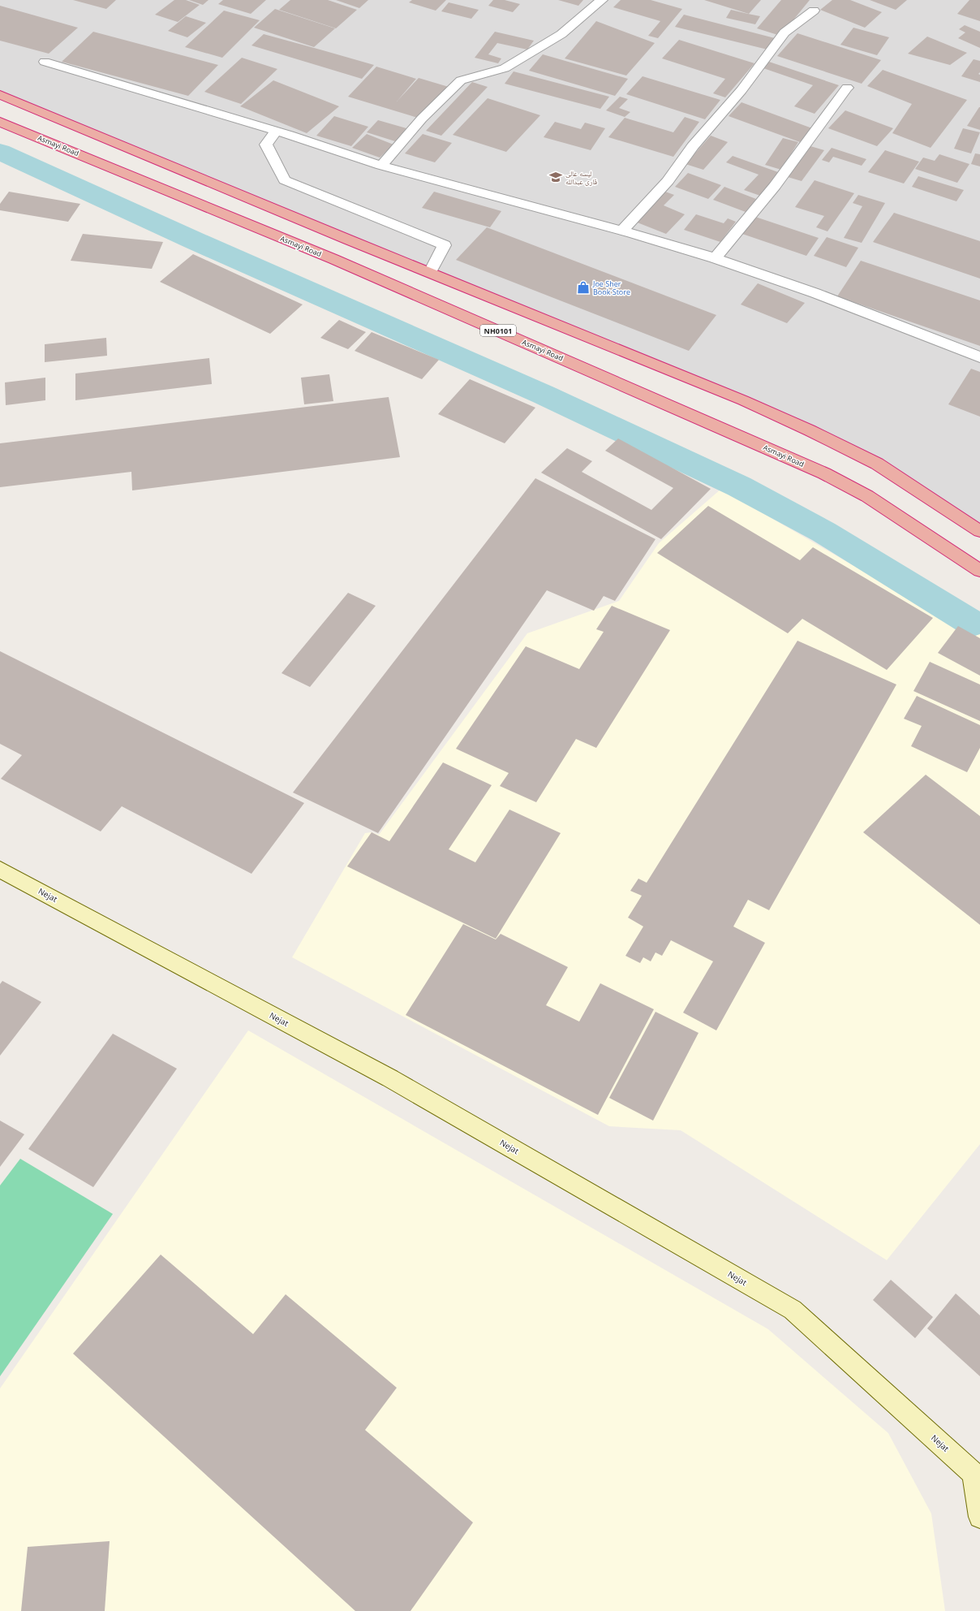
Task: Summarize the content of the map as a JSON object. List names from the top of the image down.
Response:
{
  "streets": {
    "highway": ["Asmayi Road", "NH0101"],
    "main road": ["Nejat"]
  },
  "places": {
    "school or university": ["لیسه عالی قاری عبدالله"],
    "shop": ["Joe Sher Book Store"]
  }
}
